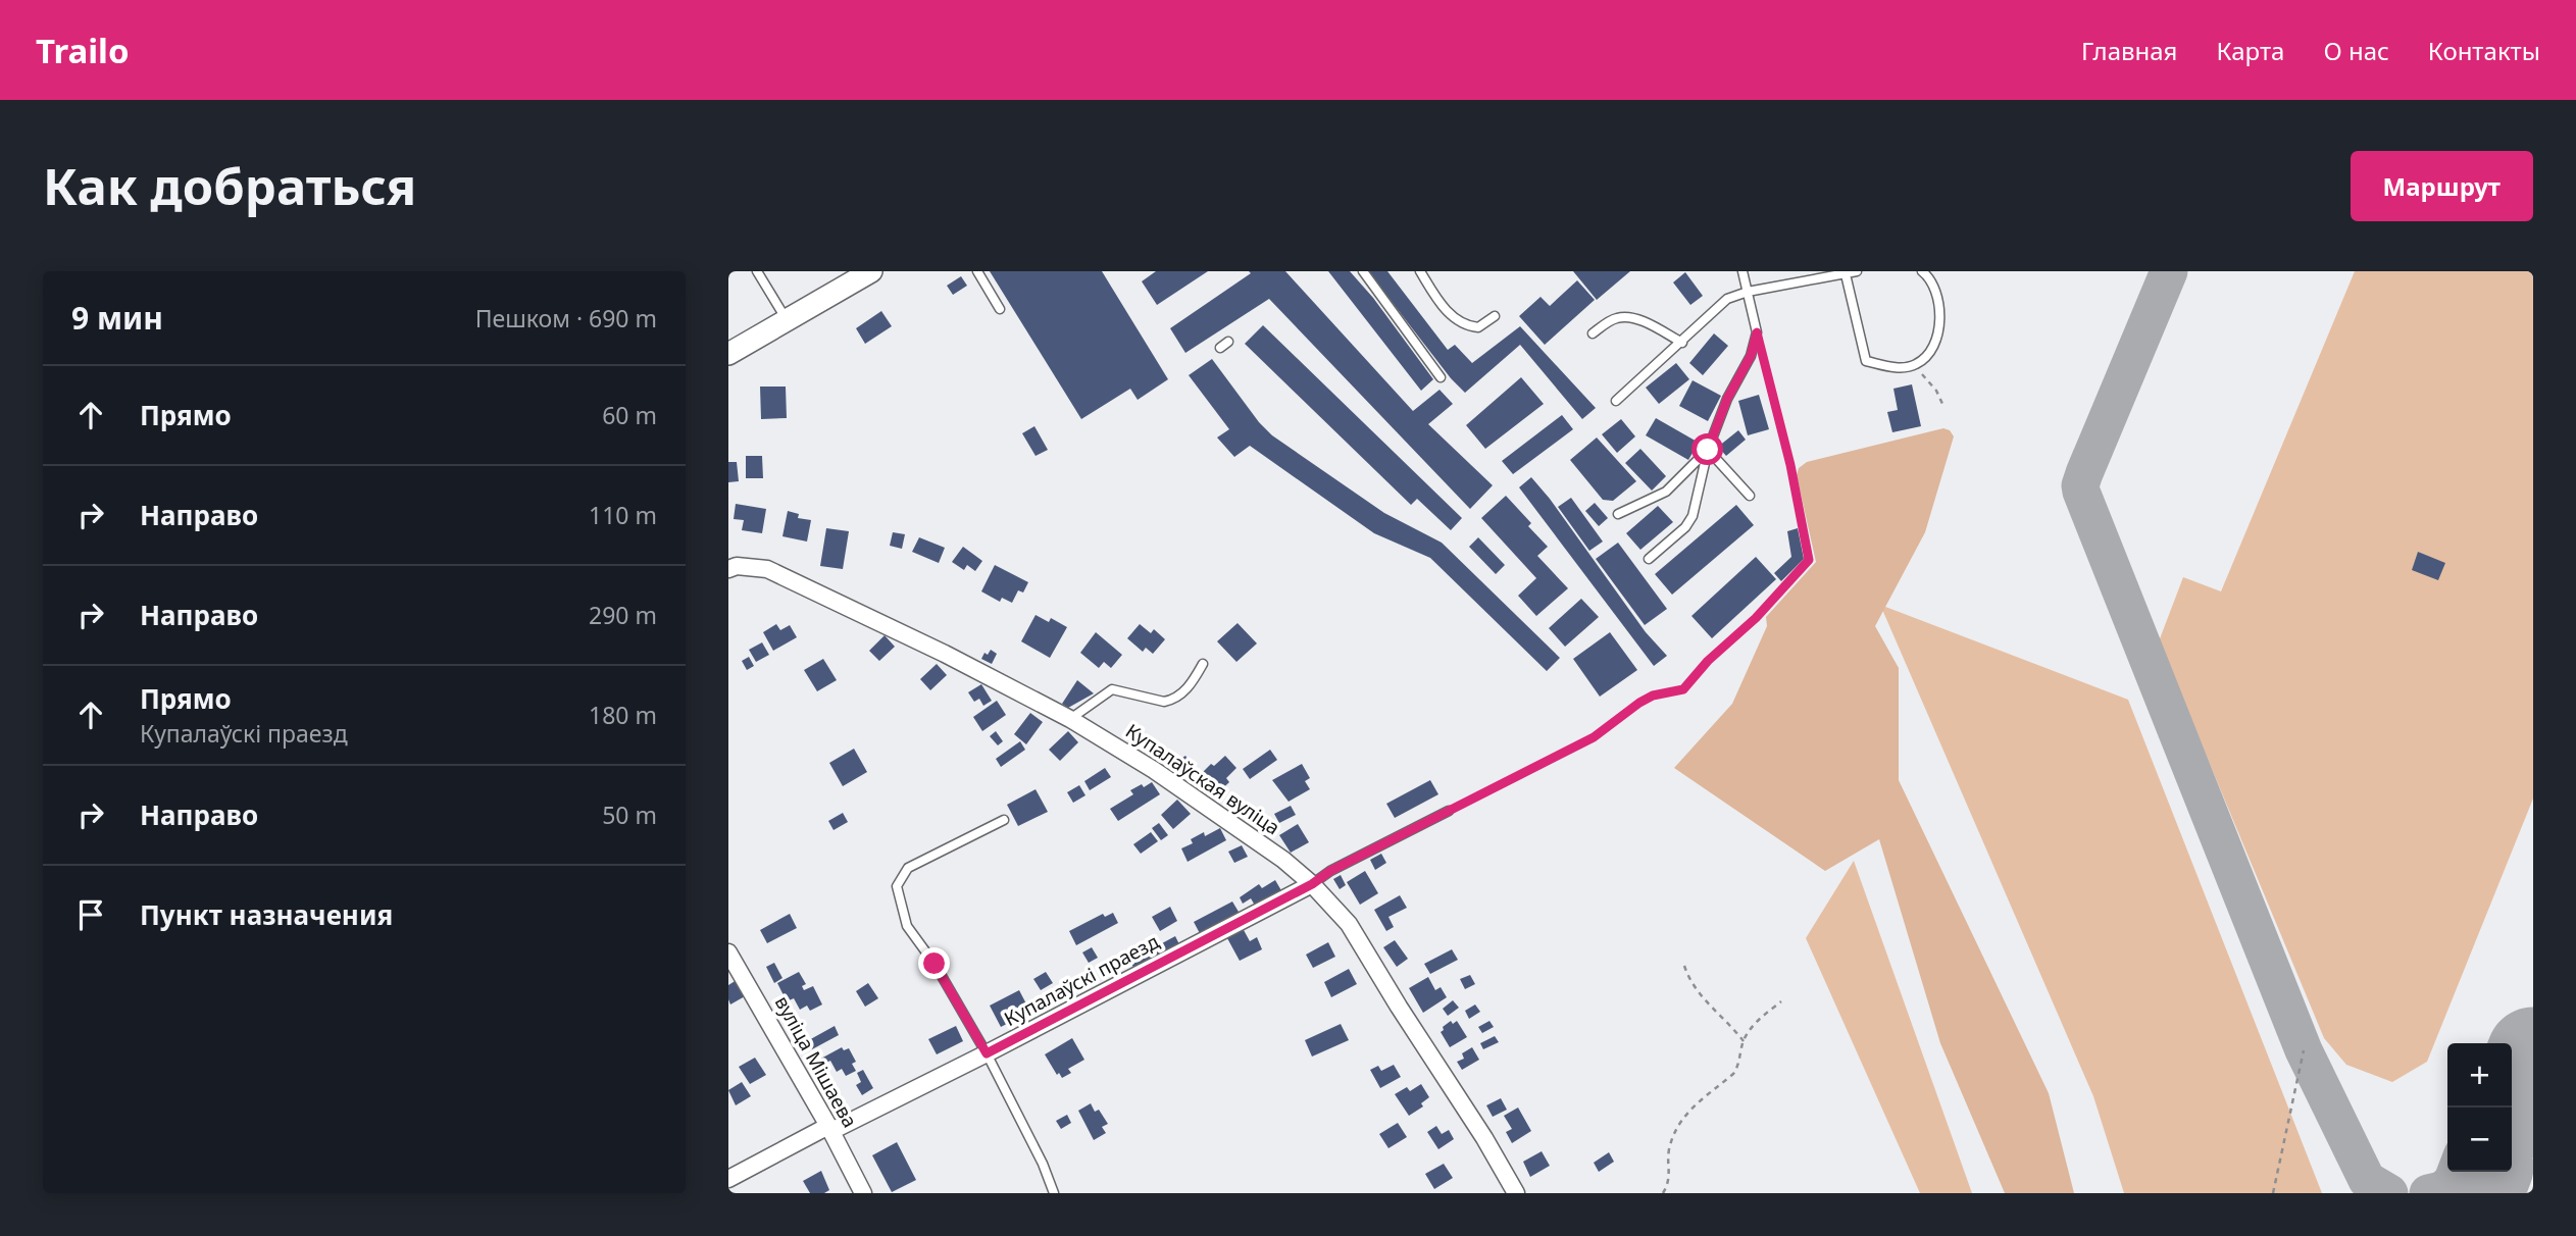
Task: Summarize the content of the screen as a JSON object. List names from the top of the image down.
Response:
{
  "streets": {
    "street": ["Купалаўская вуліца", "Купалаўскі праезд", "вуліца Мішаева"]
  },
  "crossings": [
    ["Купалаўская вуліца", "Купалаўскі праезд"],
    ["Купалаўскі праезд", "вуліца Мішаева"]
  ],
  "page": {
    "header": "Trailo",
    "nav": [
      "Главная",
      "Карта",
      "О нас",
      "Контакты"
    ],
    "buttons": "Маршрут",
    "title": "Как добраться",
    "heading": ["9 мин", "Пешком · 690 m"],
    "list": [
      ["Прямо", "60 m"],
      ["Направо", "110 m"],
      ["Направо", "290 m"],
      ["Прямо", "Купалаўскі праезд", "180 m"],
      ["Направо", "50 m"],
      "Пункт назначения"
    ],
    "map_buttons": ["+", "−"]
  }
}
